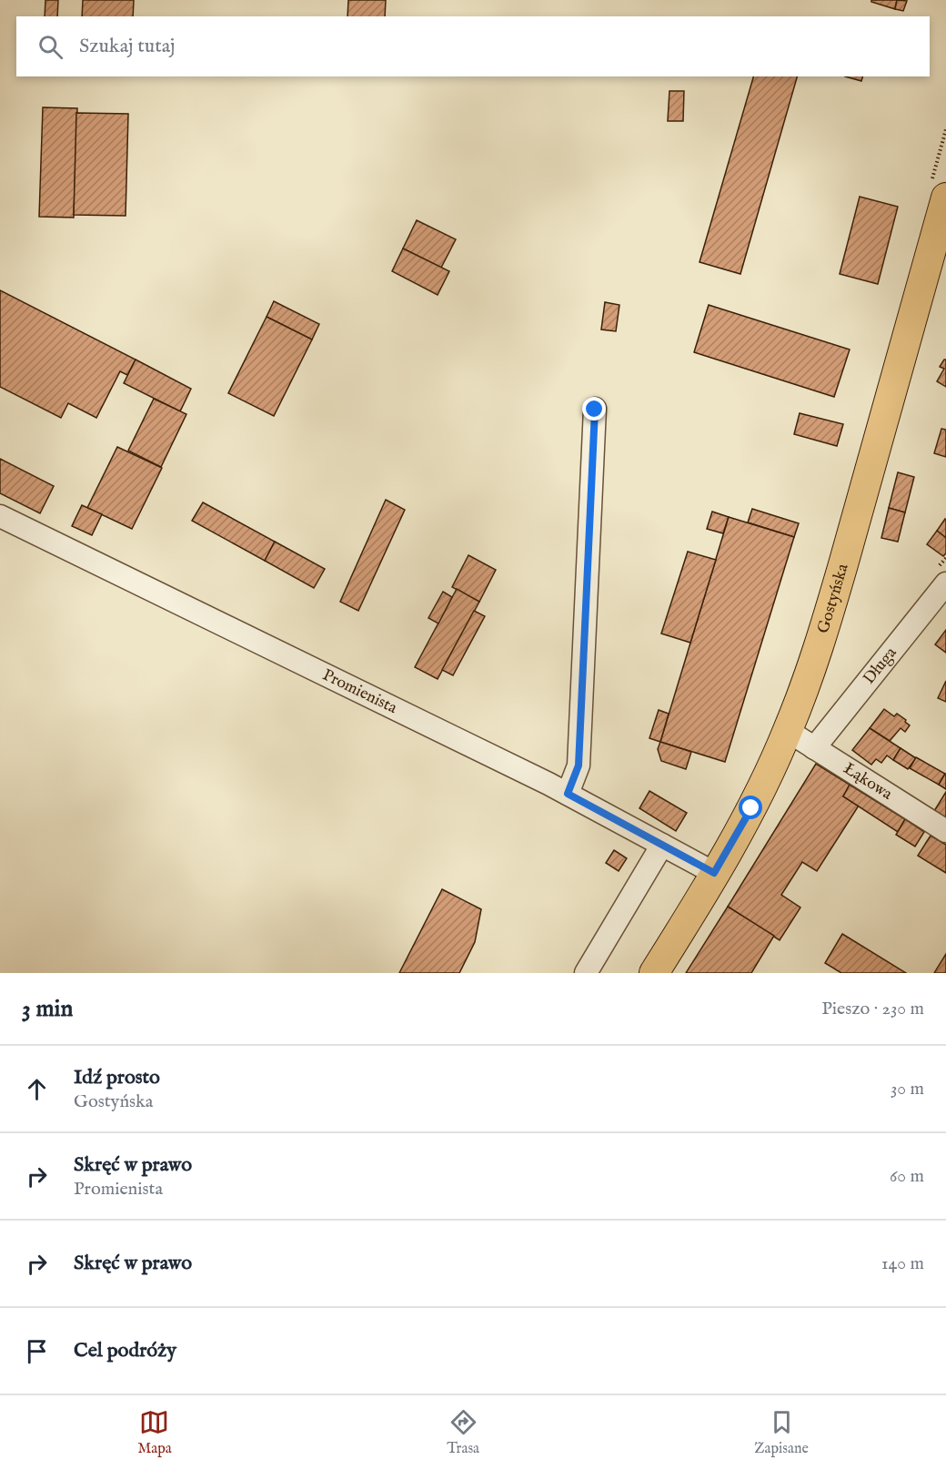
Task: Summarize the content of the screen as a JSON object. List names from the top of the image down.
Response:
{
  "streets": {
    "main road": ["Gostyńska"],
    "street": ["Długa", "Promienista", "Łąkowa"]
  },
  "crossings": [
    ["Gostyńska", "Promienista"],
    ["Gostyńska", "Łąkowa"],
    ["Długa", "Łąkowa"]
  ],
  "page": {
    "search": "Szukaj tutaj",
    "heading": ["3 min", "Pieszo · 230 m"],
    "list": [
      ["Idź prosto", "Gostyńska", "30 m"],
      ["Skręć w prawo", "Promienista", "60 m"],
      ["Skręć w prawo", "140 m"],
      "Cel podróży"
    ],
    "nav": ["Mapa", "Trasa", "Zapisane"]
  }
}
